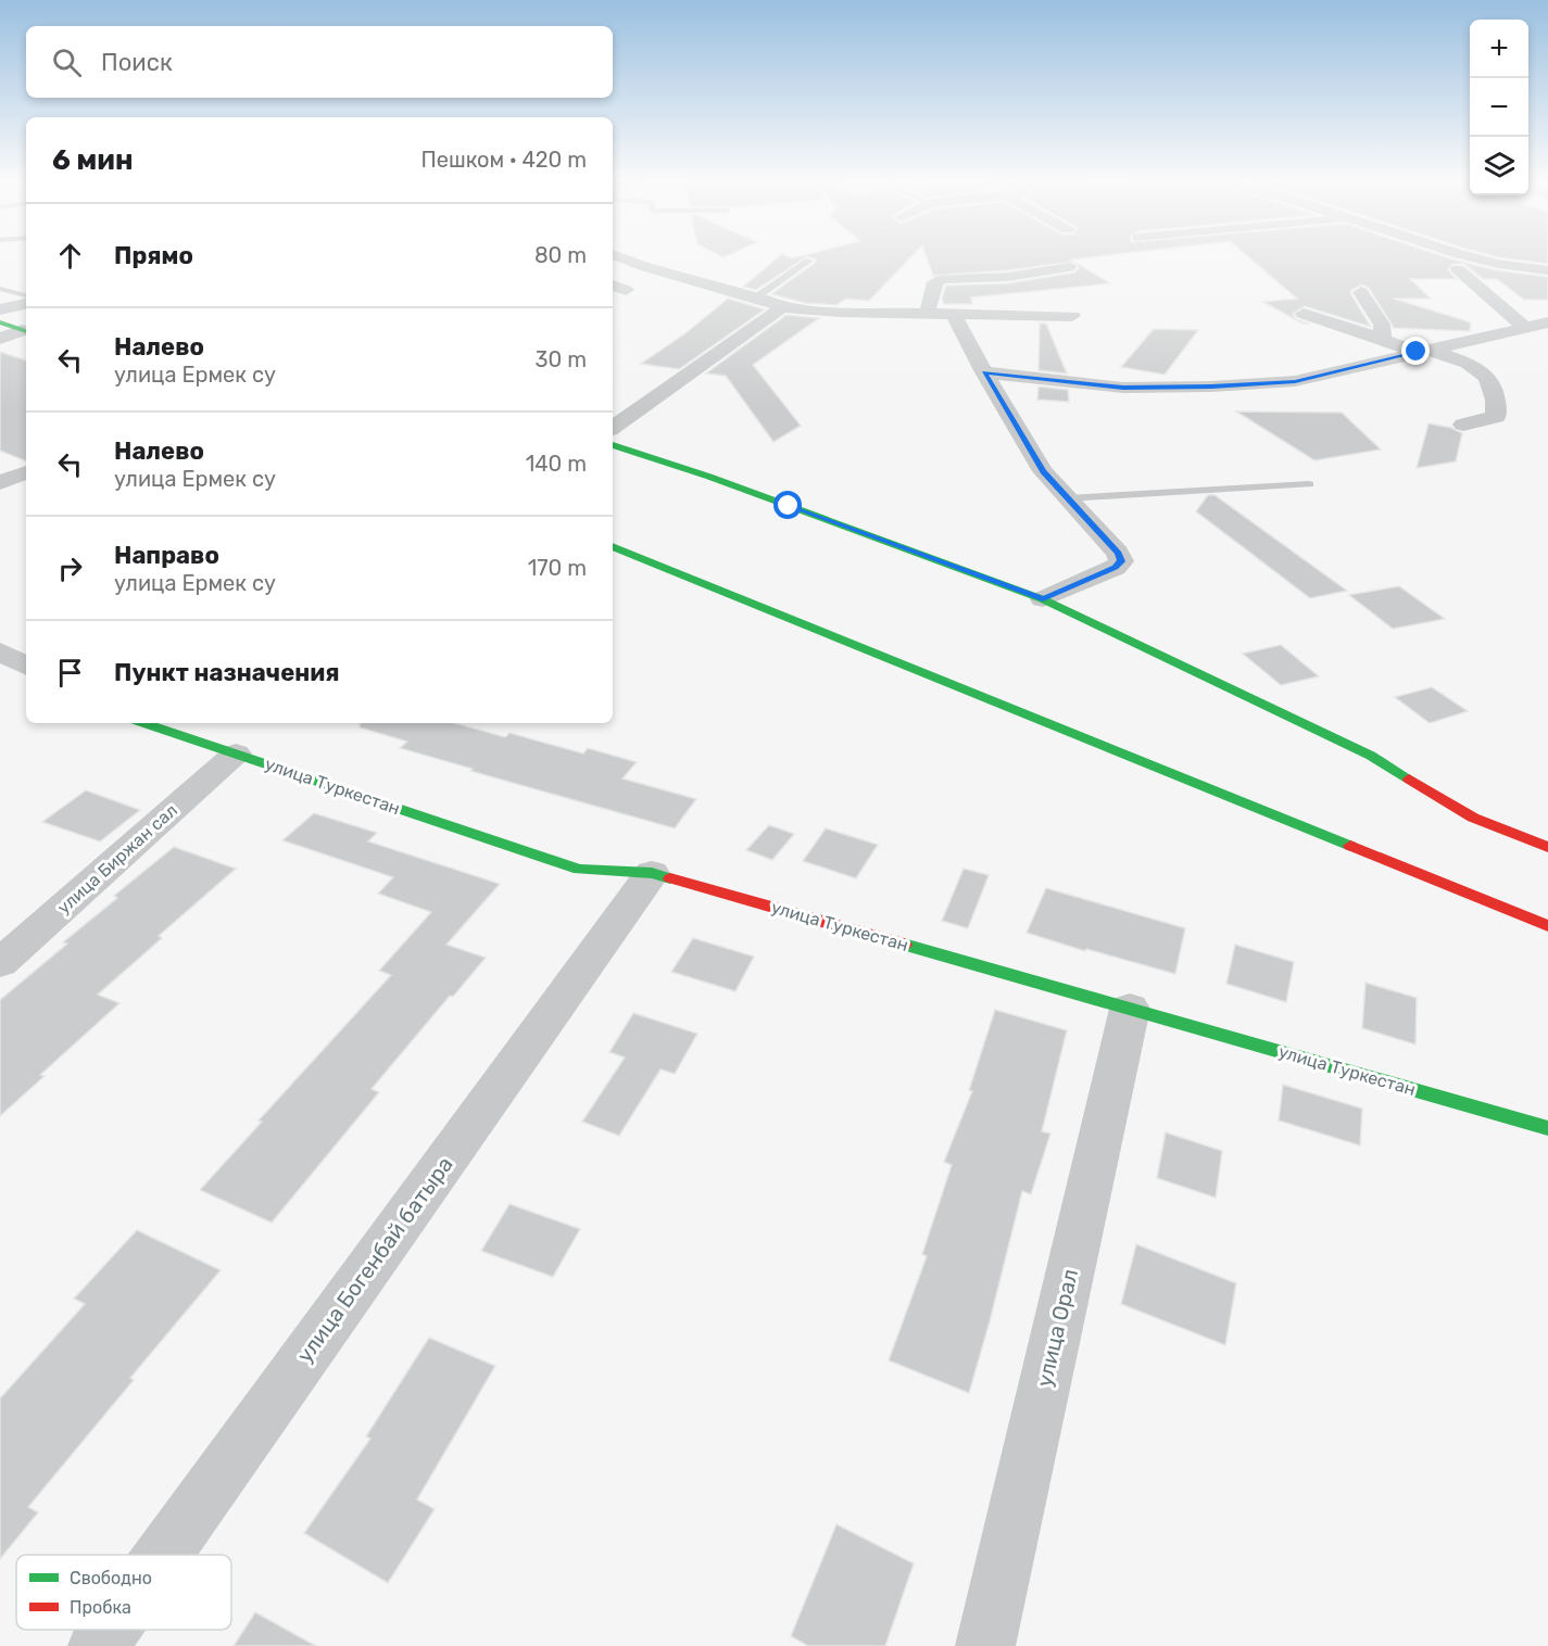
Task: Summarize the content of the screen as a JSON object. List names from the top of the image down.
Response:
{
  "streets": {
    "main road": ["улица Туркестан"],
    "street": ["улица Биржан сал", "улица Богенбай батыра", "улица Орал"]
  },
  "crossings": [
    ["улица Туркестан", "улица Биржан сал"],
    ["улица Туркестан", "улица Богенбай батыра"],
    ["улица Туркестан", "улица Орал"]
  ],
  "legend": ["Свободно", "Пробка"],
  "page": {
    "map_buttons": ["+", "−"],
    "search": "Поиск",
    "heading": ["6 мин", "Пешком · 420 m"],
    "list": [
      ["Прямо", "80 m"],
      ["Налево", "улица Ермек су", "30 m"],
      ["Налево", "улица Ермек су", "140 m"],
      ["Направо", "улица Ермек су", "170 m"],
      "Пункт назначения"
    ]
  }
}
